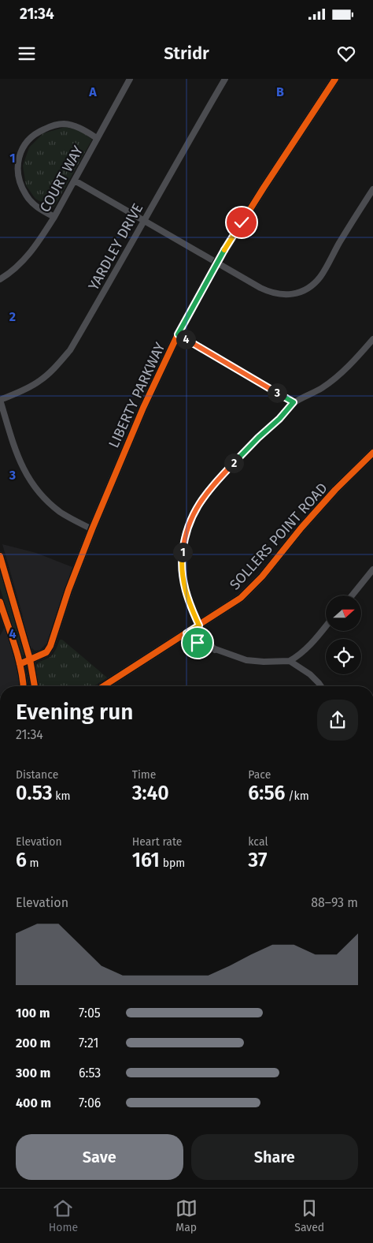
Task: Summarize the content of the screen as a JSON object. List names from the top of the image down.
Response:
{
  "streets": {
    "street": [
      "COURT WAY",
      "YARDLEY DRIVE",
      "LIBERTY PARKWAY",
      "SOLLERS POINT ROAD"
    ]
  },
  "north": "right",
  "page": {
    "status": "21:34",
    "header": "Stridr",
    "pins": [
      "4",
      "3",
      "2",
      "1"
    ],
    "heading": ["Evening run", "21:34"],
    "stats": [
      ["Distance", "0.53 km"],
      ["Time", "3:40"],
      ["Pace", "6:56 /km"],
      ["Elevation", "6 m"],
      ["Heart rate", "161 bpm"],
      ["kcal", "37"]
    ],
    "chart": ["Elevation", "88–93 m"],
    "list": [
      {
        "name": "100 m",
        "note": "7:05"
      },
      {
        "name": "200 m",
        "note": "7:21"
      },
      {
        "name": "300 m",
        "note": "6:53"
      },
      {
        "name": "400 m",
        "note": "7:06"
      }
    ],
    "buttons": ["Save", "Share"],
    "tabs": ["Home", "Map", "Saved"]
  },
  "grid": {
    "columns": ["A", "B"],
    "rows": [
      "1",
      "2",
      "3",
      "4"
    ]
  }
}
